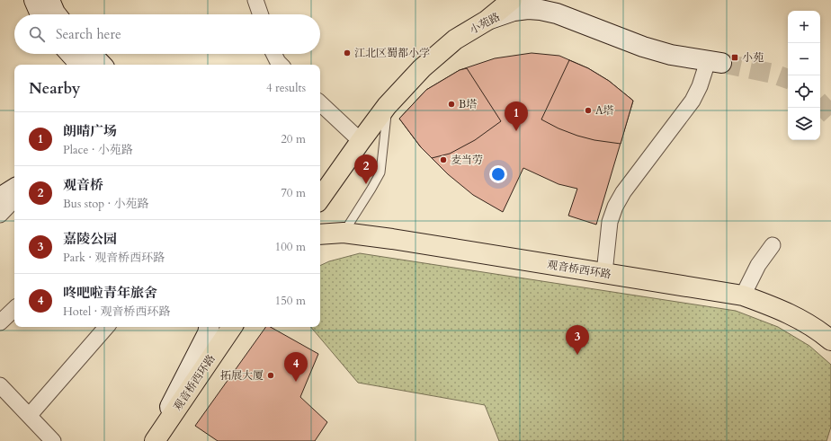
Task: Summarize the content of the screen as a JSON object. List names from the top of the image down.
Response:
{
  "streets": {
    "main road": ["小苑路", "观音桥西环路"]
  },
  "places": {
    "other": [
      "江北区蜀都小学",
      "B塔",
      "A塔",
      "麦当劳",
      "拓展大厦"
    ],
    "transit": ["小苑"]
  },
  "page": {
    "map_buttons": ["+", "−"],
    "search": "Search here",
    "heading": ["Nearby", "4 results"],
    "pins": [
      "1",
      "2",
      "3",
      "4"
    ],
    "list": [
      {
        "mark": "1",
        "name": "朗晴广场",
        "note": "Place · 小苑路",
        "value": "20 m"
      },
      {
        "mark": "2",
        "name": "观音桥",
        "note": "Bus stop · 小苑路",
        "value": "70 m"
      },
      {
        "mark": "3",
        "name": "嘉陵公园",
        "note": "Park · 观音桥西环路",
        "value": "100 m"
      },
      {
        "mark": "4",
        "name": "咚吧啦青年旅舍",
        "note": "Hotel · 观音桥西环路",
        "value": "150 m"
      }
    ]
  }
}
